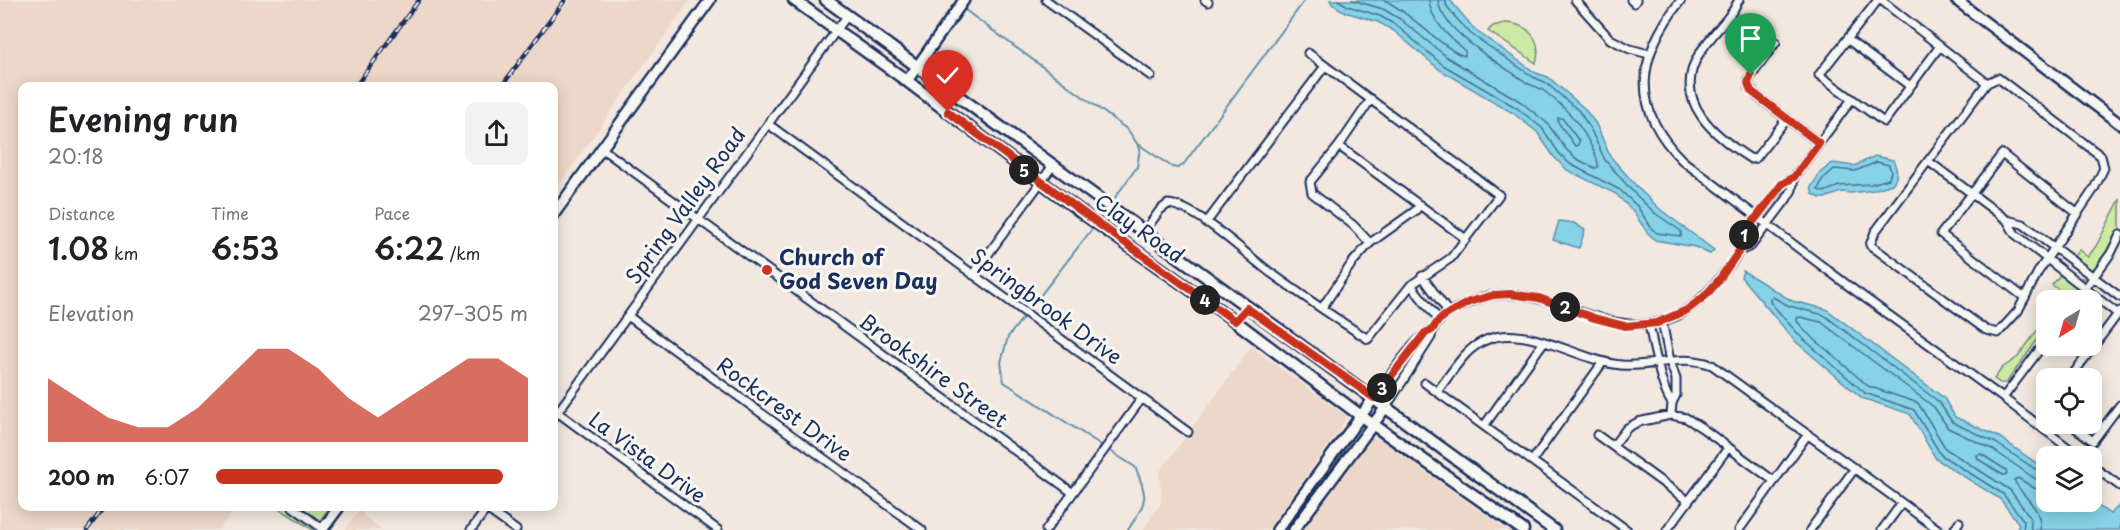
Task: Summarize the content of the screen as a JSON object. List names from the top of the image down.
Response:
{
  "streets": {
    "main road": ["Clay Road"],
    "street": [
      "Spring Valley Road",
      "Springbrook Drive",
      "Brookshire Street",
      "Rockcrest Drive",
      "La Vista Drive"
    ]
  },
  "crossings": [
    ["Spring Valley Road", "Clay Road"],
    ["Spring Valley Road", "Springbrook Drive"],
    ["Spring Valley Road", "Brookshire Street"],
    ["Spring Valley Road", "Rockcrest Drive"]
  ],
  "places": ["Church of God Seven Day"],
  "north": "bottom left",
  "page": {
    "heading": ["Evening run", "20:18"],
    "pins": [
      "5",
      "1",
      "4",
      "2",
      "3"
    ],
    "stats": [
      ["Distance", "1.08 km"],
      ["Time", "6:53"],
      ["Pace", "6:22 /km"]
    ],
    "chart": ["Elevation", "297–305 m"],
    "list": [
      {
        "name": "200 m",
        "note": "6:07"
      }
    ]
  }
}
